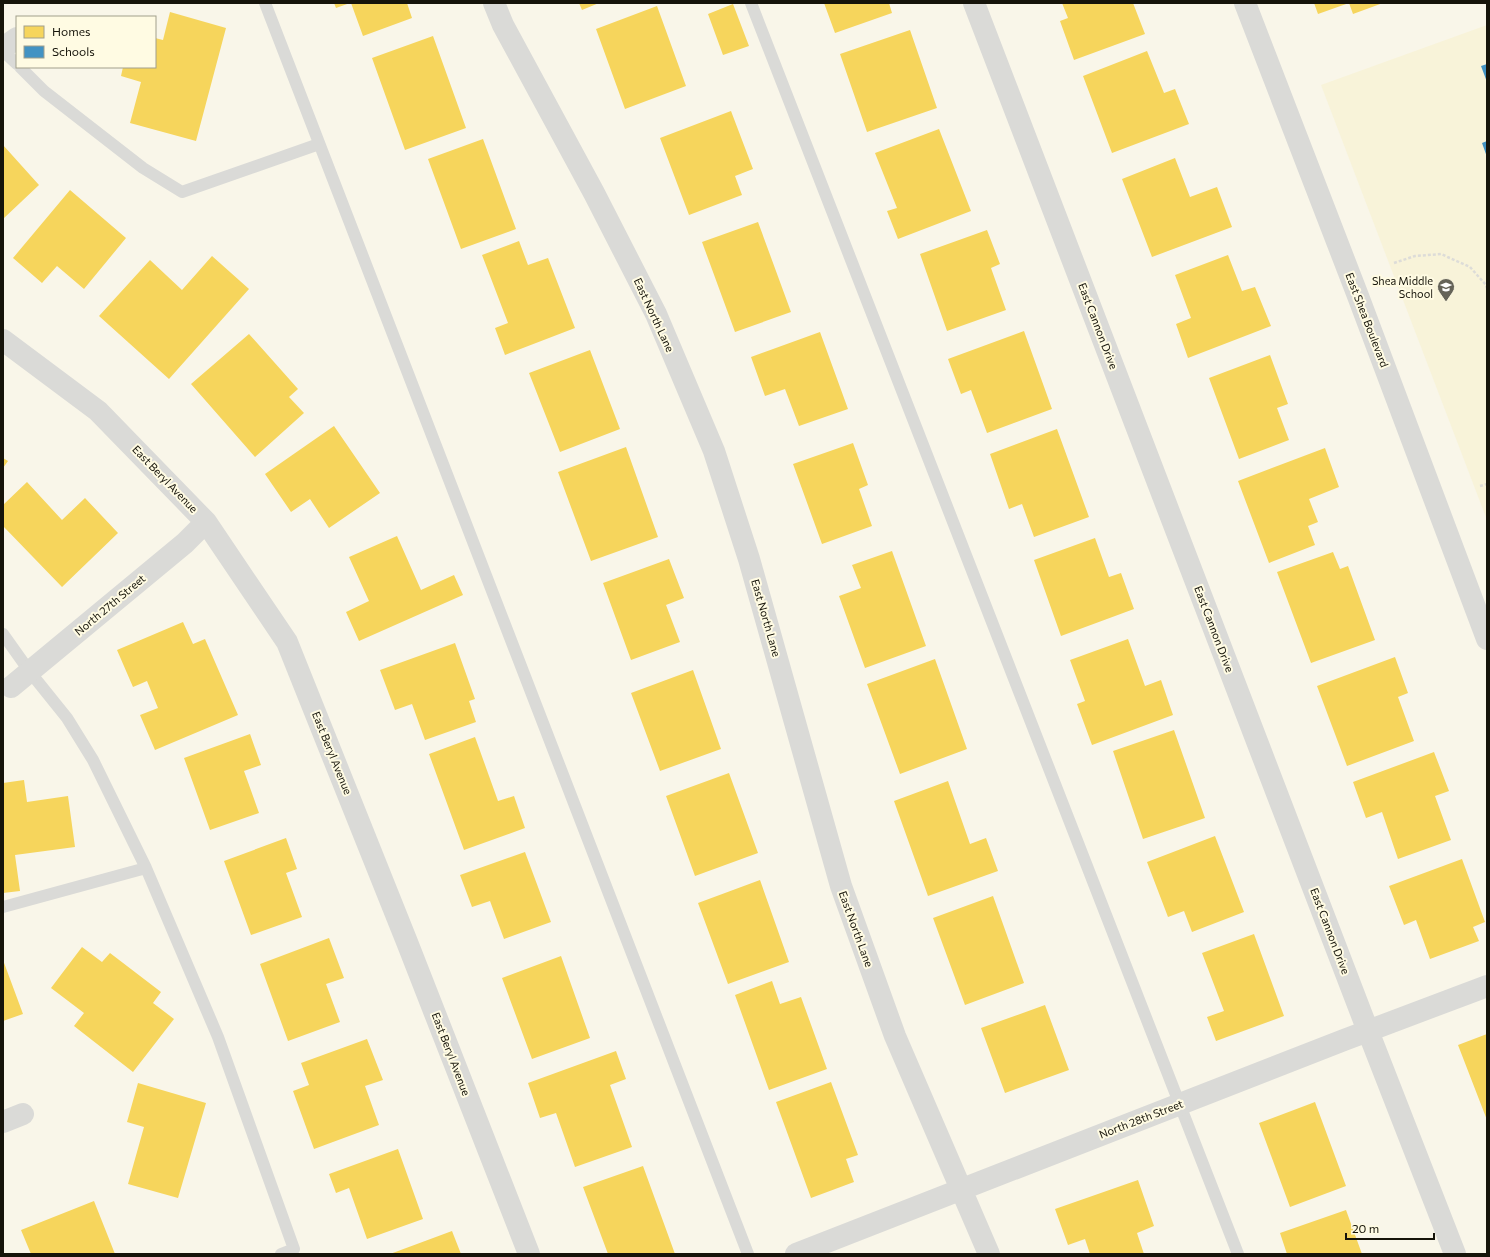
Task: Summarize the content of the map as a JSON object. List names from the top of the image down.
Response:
{
  "streets": {
    "street": [
      "East North Lane",
      "East Shea Boulevard",
      "East Cannon Drive",
      "East Beryl Avenue",
      "North 27th Street",
      "North 28th Street"
    ]
  },
  "crossings": [
    ["East North Lane", "North 28th Street"],
    ["East Cannon Drive", "North 28th Street"],
    ["East Beryl Avenue", "North 27th Street"]
  ],
  "places": {
    "school or university": ["Shea Middle School"]
  },
  "legend": ["Homes", "Schools"],
  "scale_bar": "20 m"
}
